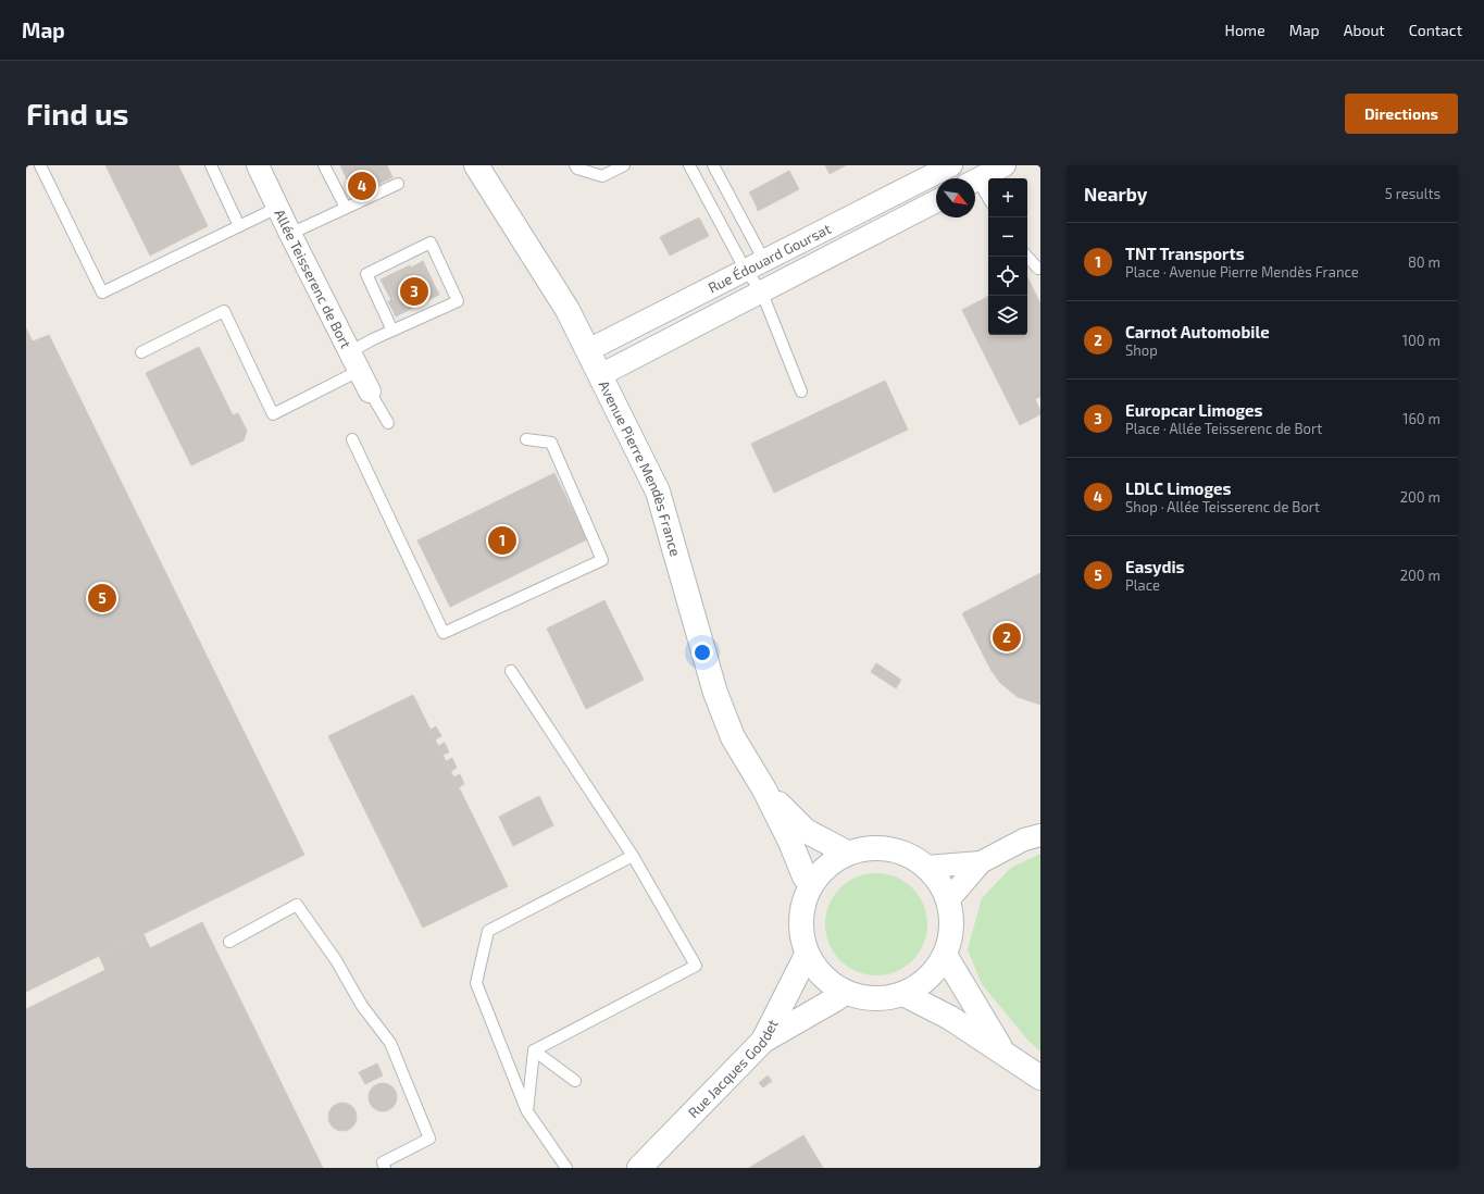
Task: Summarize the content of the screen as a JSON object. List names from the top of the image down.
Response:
{
  "streets": {
    "main road": ["Avenue Pierre Mendès France", "Rue Jacques Goddet"],
    "street": ["Rue Édouard Goursat", "Allée Teisserenc de Bort"]
  },
  "crossings": [
    ["Rue Édouard Goursat", "Avenue Pierre Mendès France"],
    ["Avenue Pierre Mendès France", "Rue Jacques Goddet"]
  ],
  "north": "bottom right",
  "page": {
    "header": "Map",
    "nav": [
      "Home",
      "Map",
      "About",
      "Contact"
    ],
    "buttons": "Directions",
    "title": "Find us",
    "heading": ["Nearby", "5 results"],
    "pins": [
      "4",
      "3",
      "1",
      "5",
      "2"
    ],
    "map_buttons": ["+", "−"],
    "list": [
      {
        "mark": "1",
        "name": "TNT Transports",
        "note": "Place · Avenue Pierre Mendès France",
        "value": "80 m"
      },
      {
        "mark": "2",
        "name": "Carnot Automobile",
        "note": "Shop",
        "value": "100 m"
      },
      {
        "mark": "3",
        "name": "Europcar Limoges",
        "note": "Place · Allée Teisserenc de Bort",
        "value": "160 m"
      },
      {
        "mark": "4",
        "name": "LDLC Limoges",
        "note": "Shop · Allée Teisserenc de Bort",
        "value": "200 m"
      },
      {
        "mark": "5",
        "name": "Easydis",
        "note": "Place",
        "value": "200 m"
      }
    ]
  }
}
